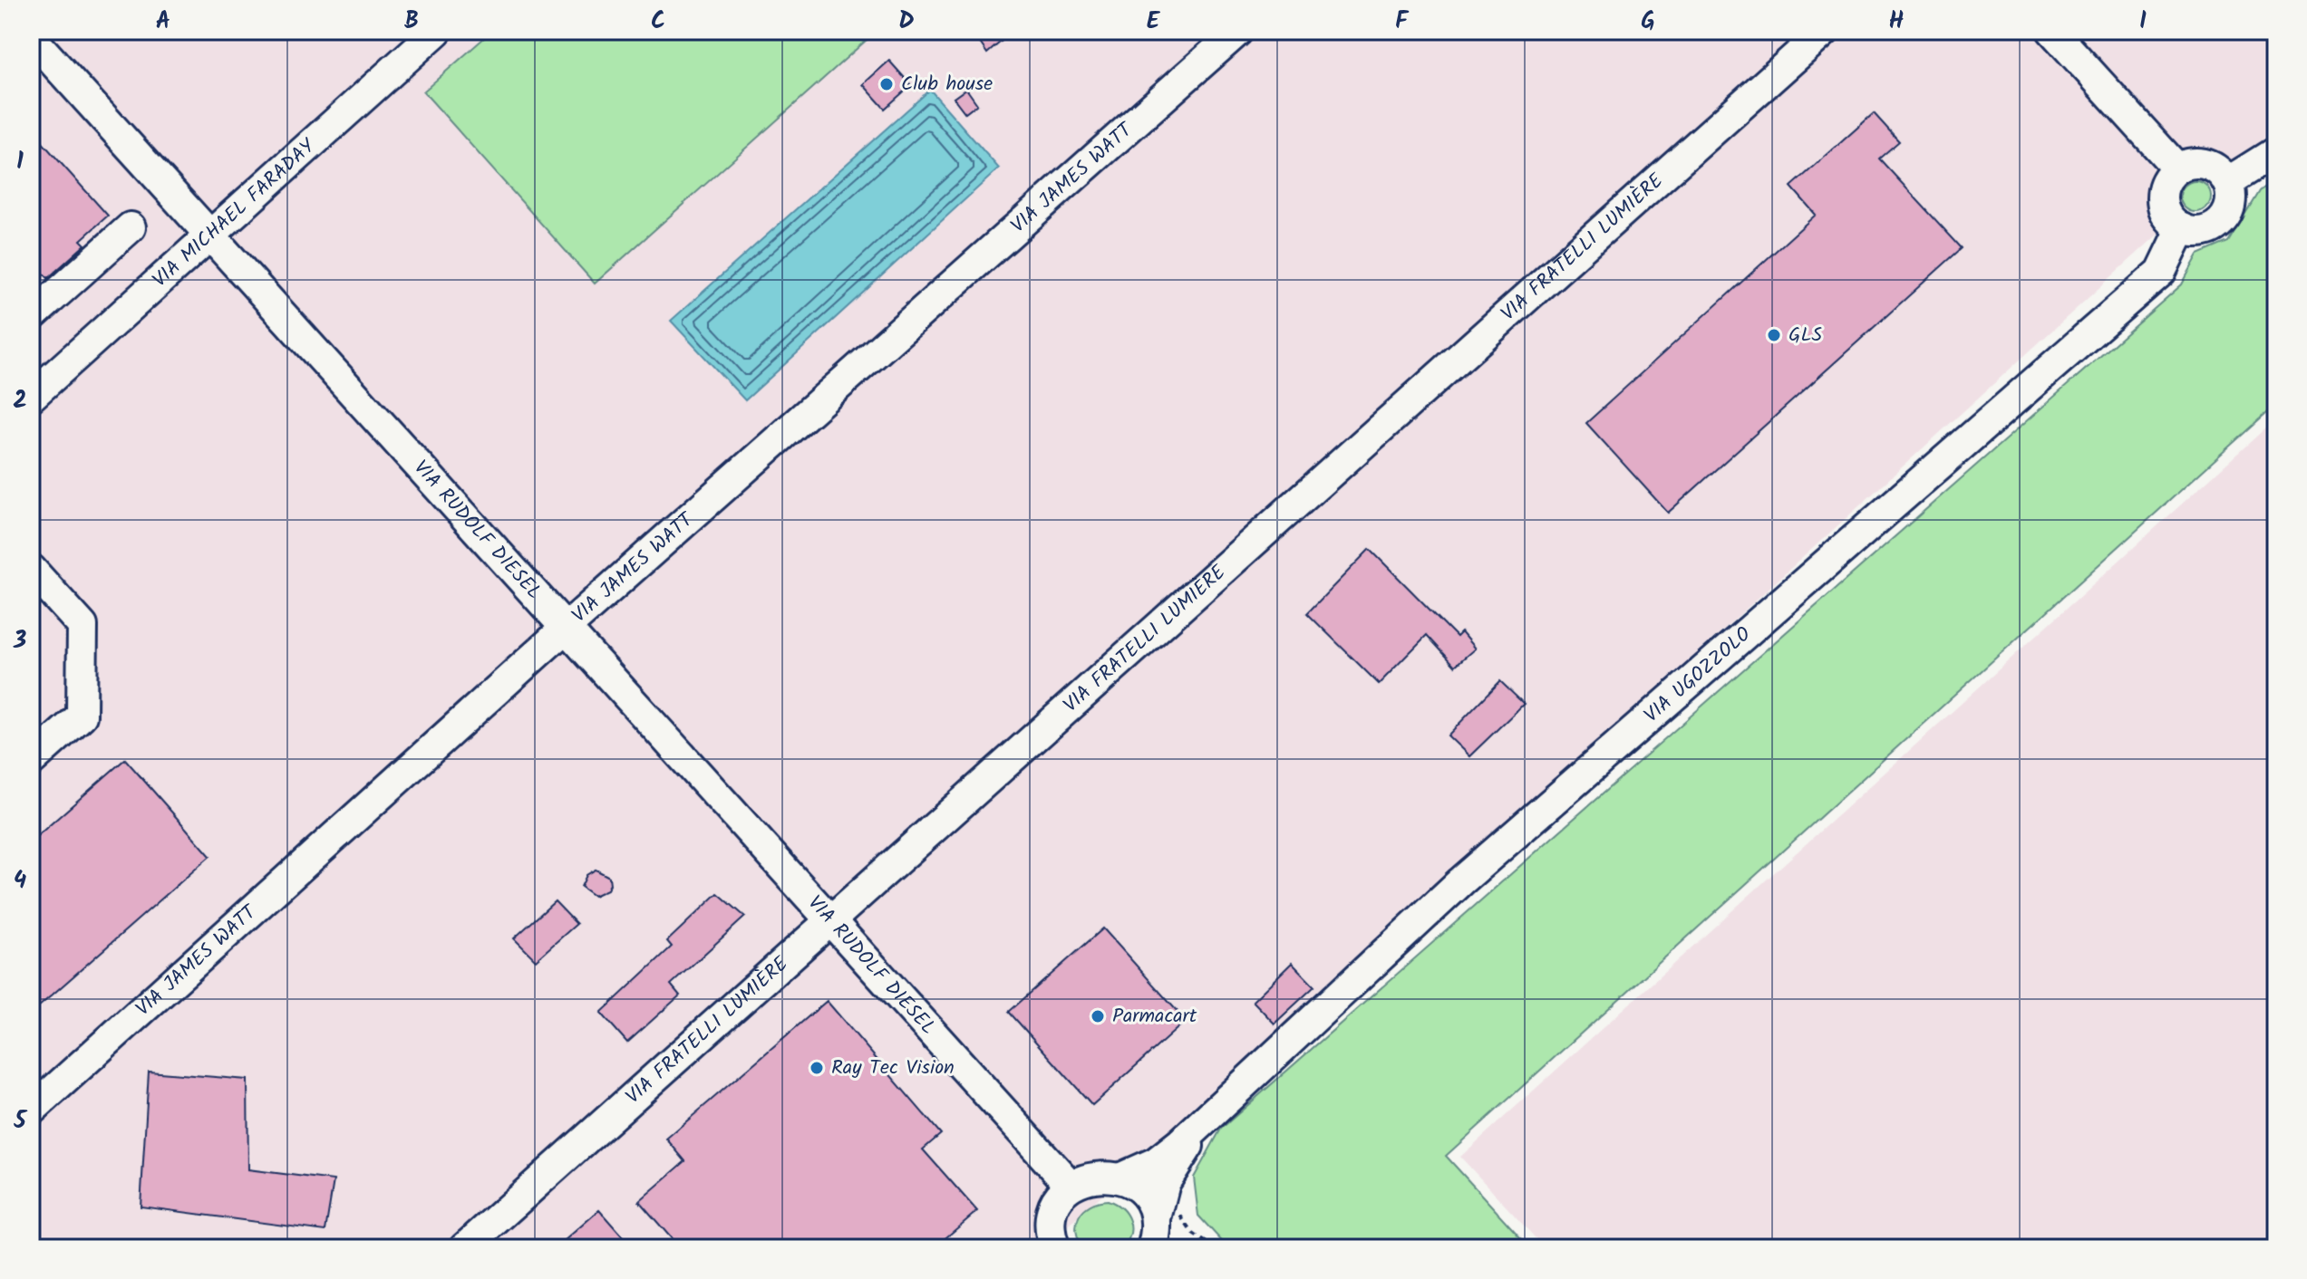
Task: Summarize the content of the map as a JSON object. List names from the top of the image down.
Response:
{
  "streets": {
    "street": [
      "VIA JAMES WATT",
      "VIA MICHAEL FARADAY",
      "VIA FRATELLI LUMIÈRE",
      "VIA RUDOLF DIESEL",
      "VIA UGOZZOLO"
    ]
  },
  "crossings": [
    ["VIA JAMES WATT", "VIA RUDOLF DIESEL"],
    ["VIA MICHAEL FARADAY", "VIA RUDOLF DIESEL"],
    ["VIA FRATELLI LUMIÈRE", "VIA RUDOLF DIESEL"]
  ],
  "places": [
    "Club house",
    "GLS",
    "Parmacart",
    "Ray Tec Vision"
  ],
  "grid": {
    "columns": [
      "A",
      "B",
      "C",
      "D",
      "E",
      "F",
      "G",
      "H",
      "I"
    ],
    "rows": [
      "1",
      "2",
      "3",
      "4",
      "5"
    ]
  }
}
